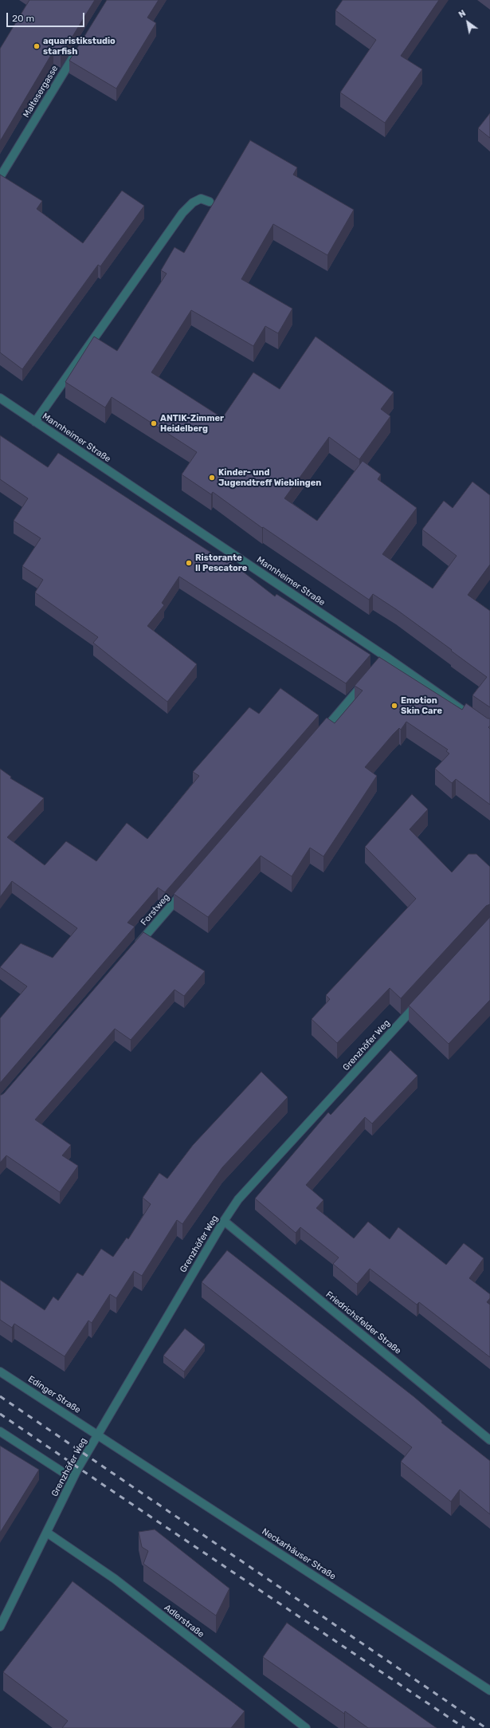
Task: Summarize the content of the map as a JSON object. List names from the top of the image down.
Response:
{
  "streets": {
    "street": [
      "Maltesergasse",
      "Mannheimer Straße",
      "Forstweg",
      "Grenzhöfer Weg",
      "Friedrichsfelder Straße",
      "Edinger Straße",
      "Neckarhäuser Straße",
      "Adlerstraße"
    ]
  },
  "crossings": [
    ["Grenzhöfer Weg", "Friedrichsfelder Straße"],
    ["Grenzhöfer Weg", "Edinger Straße"],
    ["Grenzhöfer Weg", "Neckarhäuser Straße"],
    ["Grenzhöfer Weg", "Adlerstraße"],
    ["Edinger Straße", "Neckarhäuser Straße"]
  ],
  "places": [
    "aquaristikstudio starfish",
    "ANTIK-Zimmer Heidelberg",
    "Kinder- und Jugendtreff Wieblingen",
    "Ristorante Il Pescatore",
    "Emotion Skin Care"
  ],
  "scale_bar": "20 m",
  "north": "top left"
}
